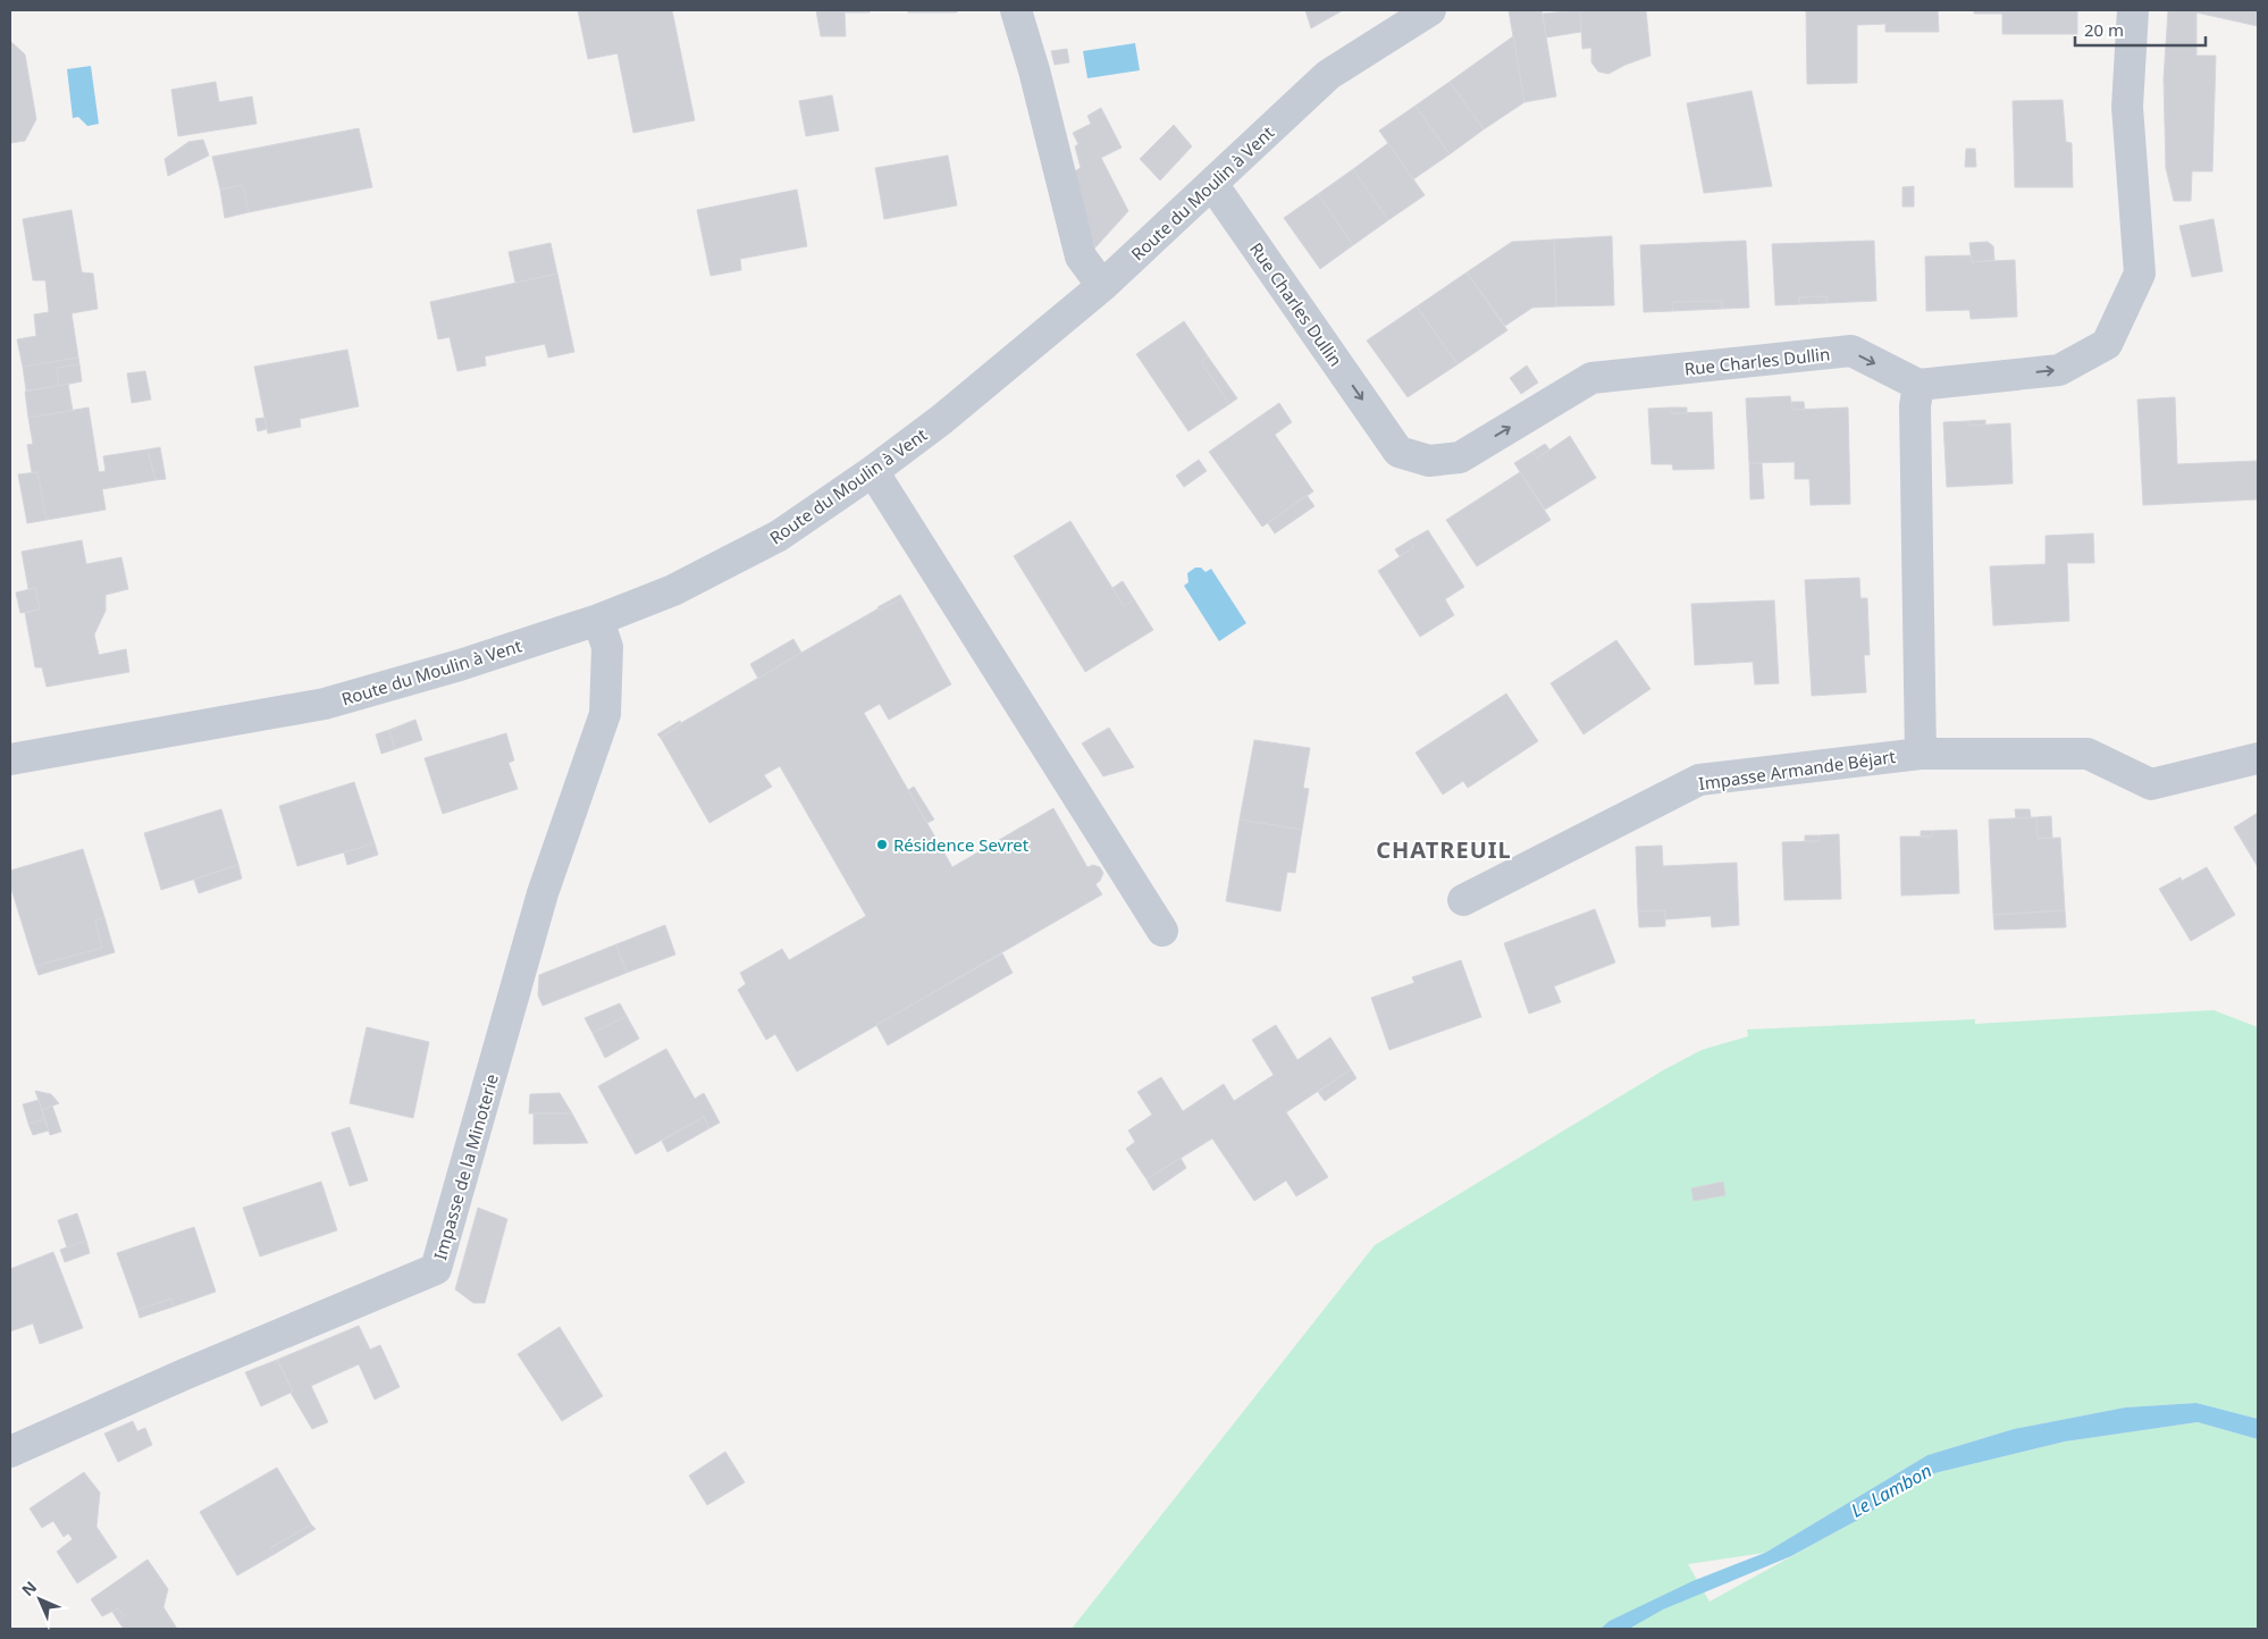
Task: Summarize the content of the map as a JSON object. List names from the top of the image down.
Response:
{
  "streets": {
    "street": [
      "Route du Moulin à Vent",
      "Rue Charles Dullin",
      "Impasse Armande Béjart",
      "Impasse de la Minoterie"
    ]
  },
  "crossings": [
    ["Route du Moulin à Vent", "Rue Charles Dullin"],
    ["Route du Moulin à Vent", "Impasse de la Minoterie"],
    ["Rue Charles Dullin", "Impasse Armande Béjart"]
  ],
  "one_way": ["Rue Charles Dullin"],
  "districts": ["CHATREUIL"],
  "water": ["Le Lambon"],
  "places": ["Résidence Sevret"],
  "scale_bar": "20 m",
  "north": "top left"
}
